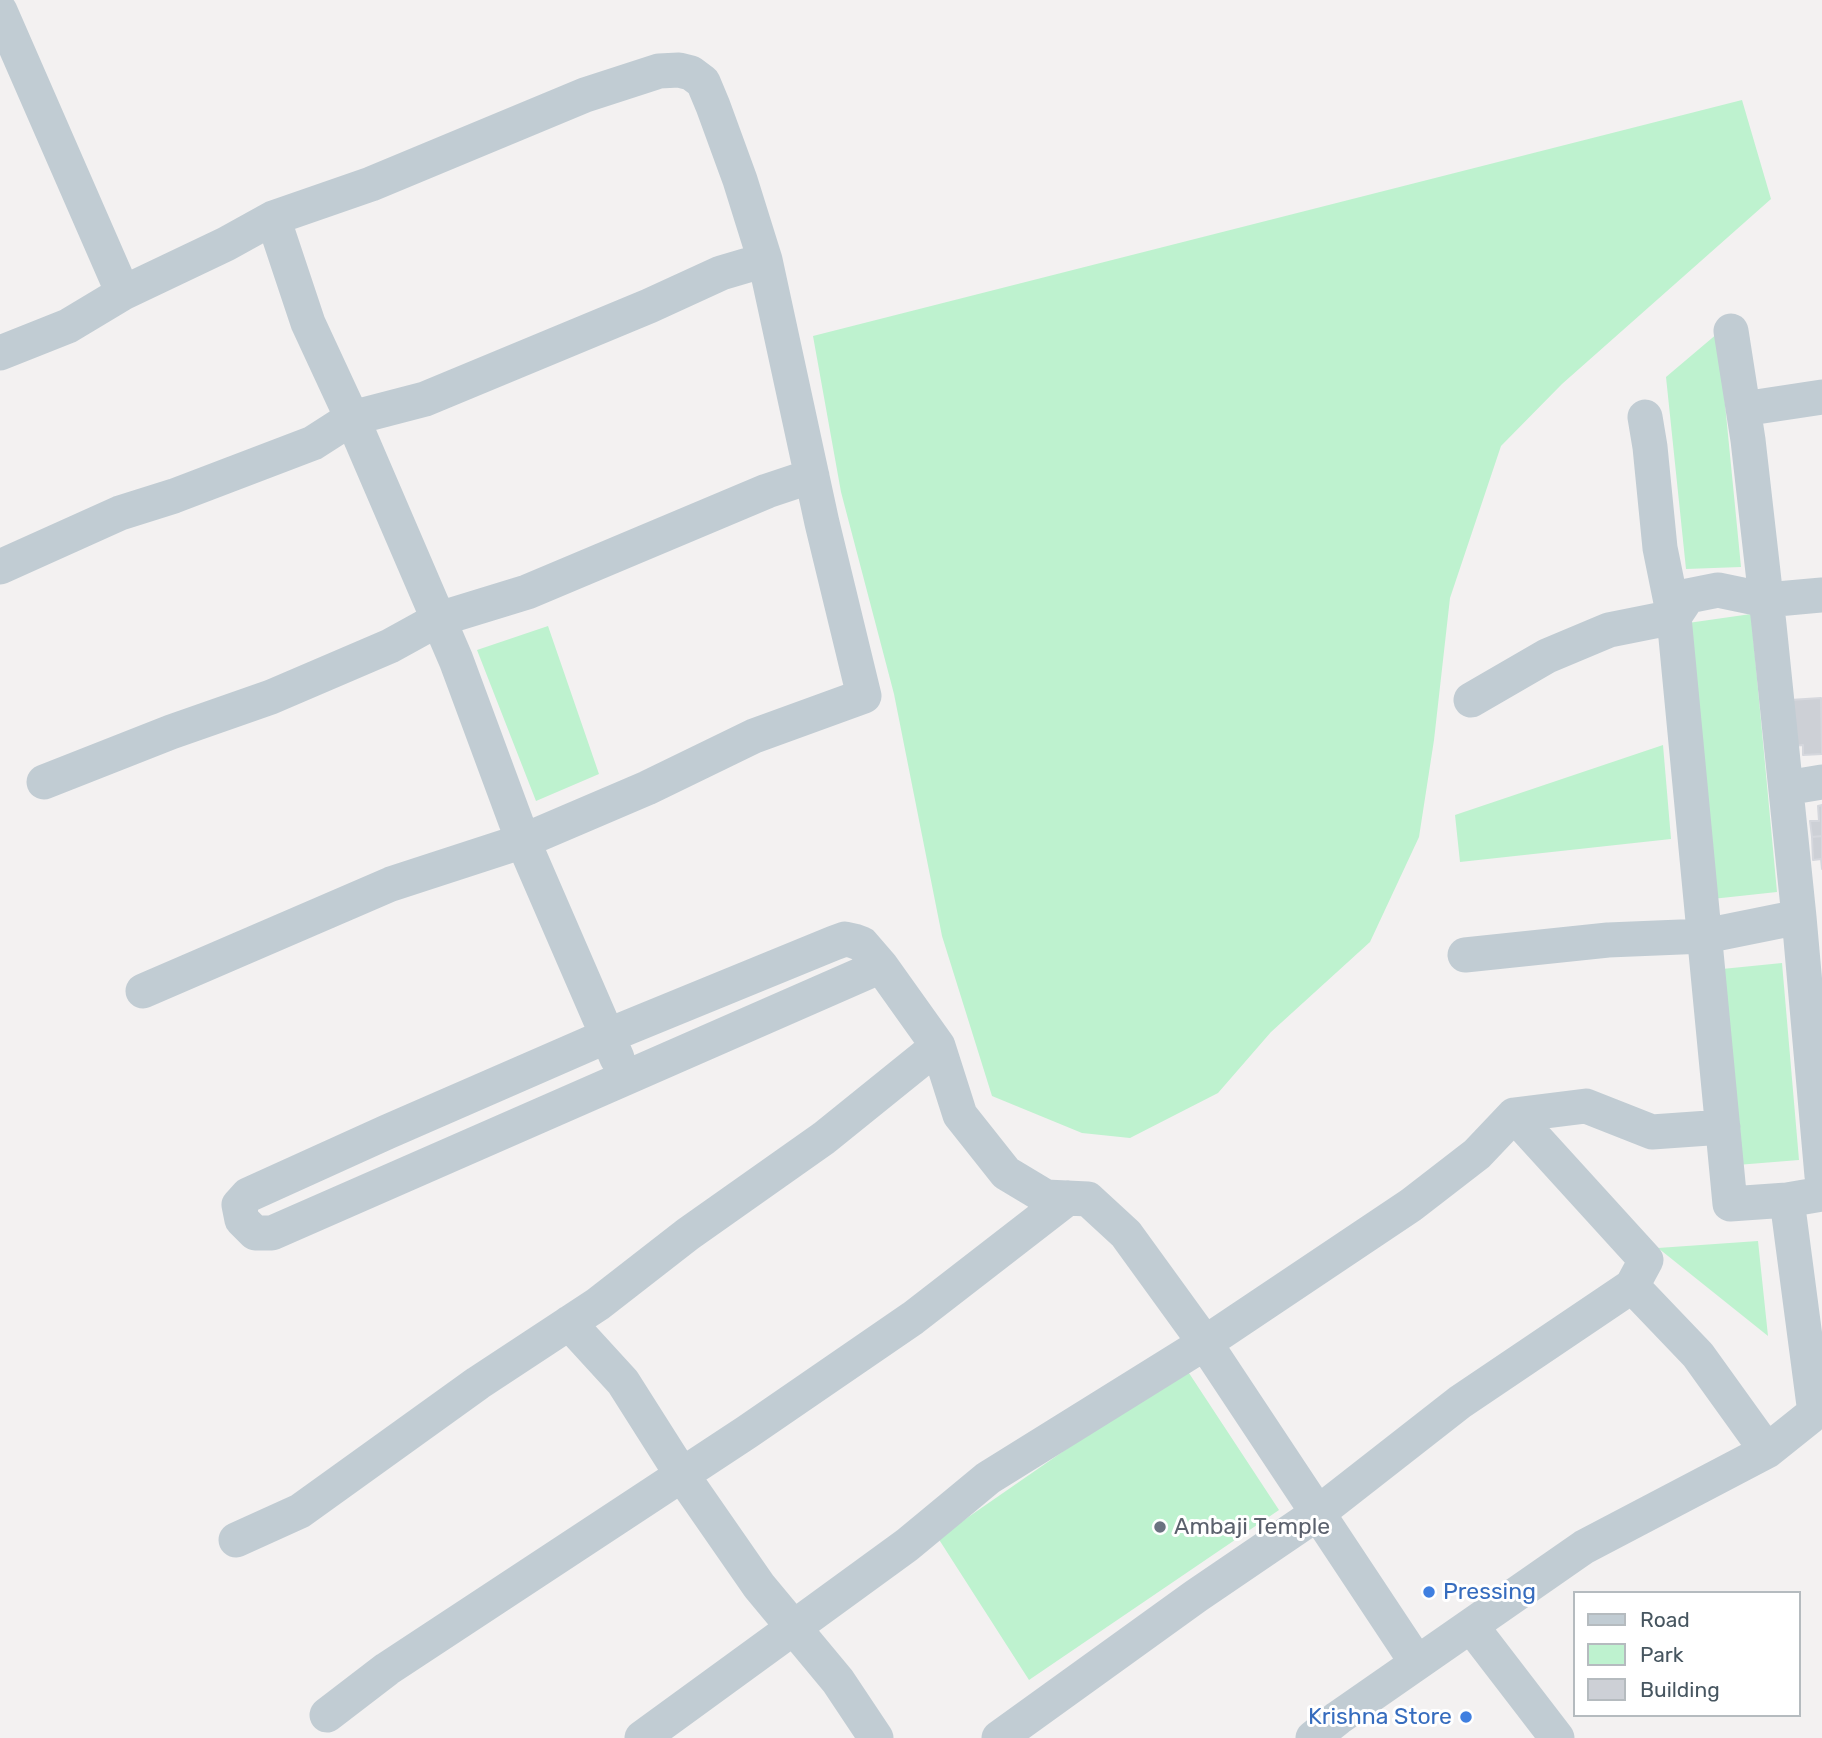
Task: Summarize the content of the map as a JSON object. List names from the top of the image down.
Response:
{
  "places": ["Ambaji Temple", "Pressing", "Krishna Store"],
  "legend": ["Road", "Park", "Building"]
}
